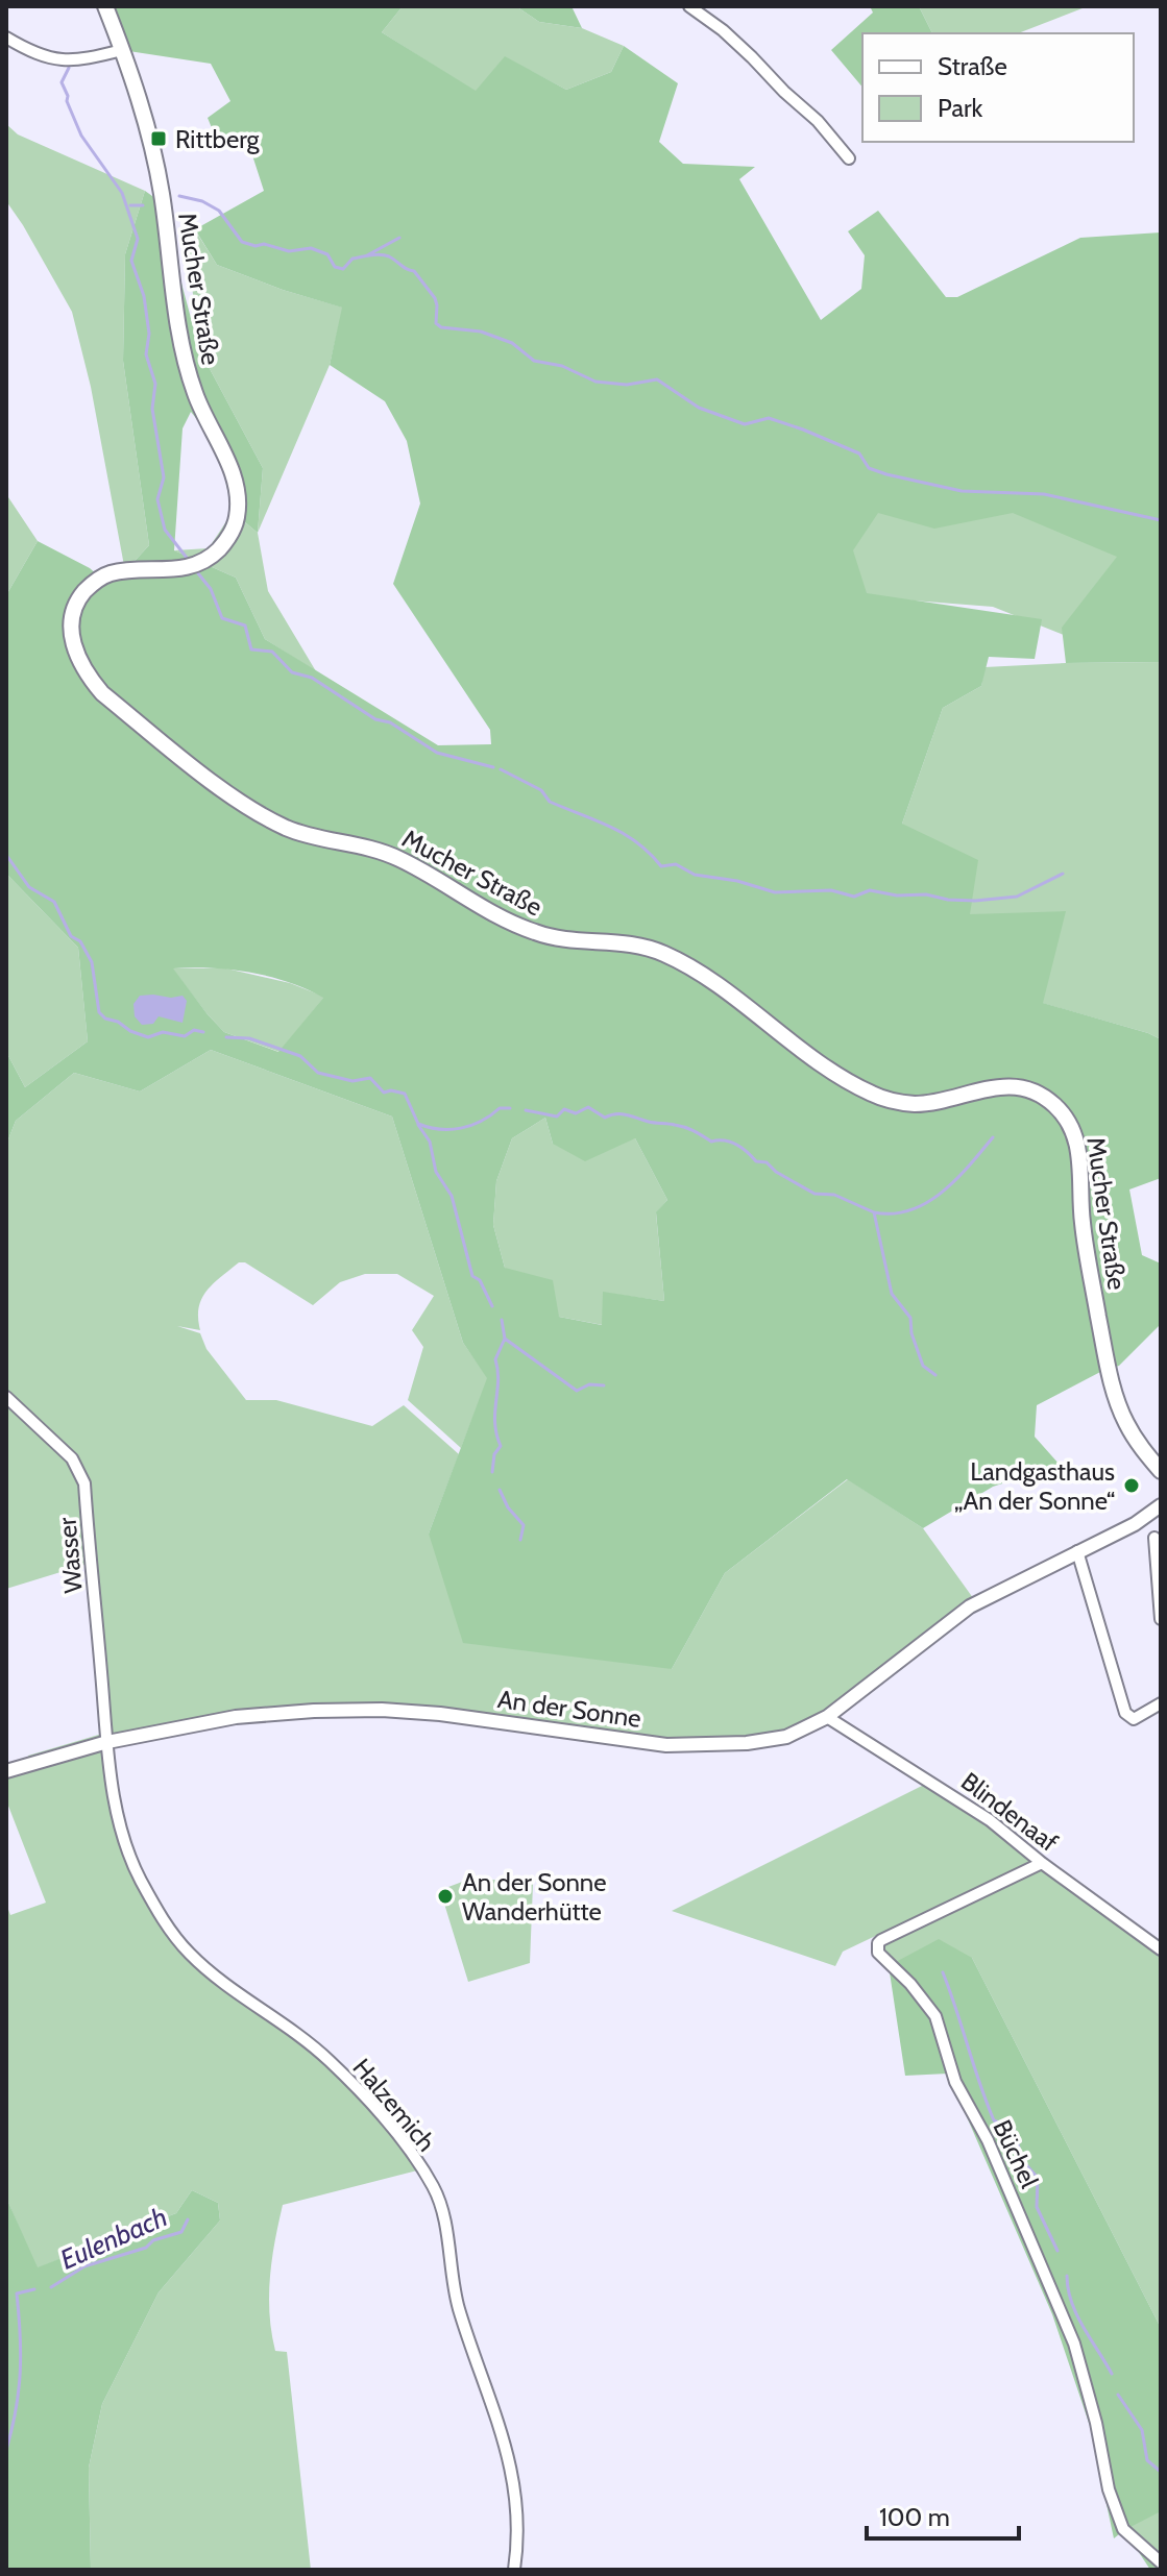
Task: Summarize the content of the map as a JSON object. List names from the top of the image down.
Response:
{
  "streets": {
    "main road": ["Mucher Straße"],
    "street": [
      "Wasser",
      "An der Sonne",
      "Blindenaaf",
      "Halzemich",
      "Büchel"
    ]
  },
  "crossings": [
    ["Wasser", "An der Sonne"],
    ["Wasser", "Halzemich"],
    ["An der Sonne", "Blindenaaf"],
    ["An der Sonne", "Halzemich"],
    ["Blindenaaf", "Büchel"]
  ],
  "water": ["Eulenbach"],
  "places": {
    "transit": ["Rittberg"],
    "other": ["Landgasthaus „An der Sonne“", "An der Sonne Wanderhütte"]
  },
  "legend": ["Straße", "Park"],
  "scale_bar": "100 m"
}
